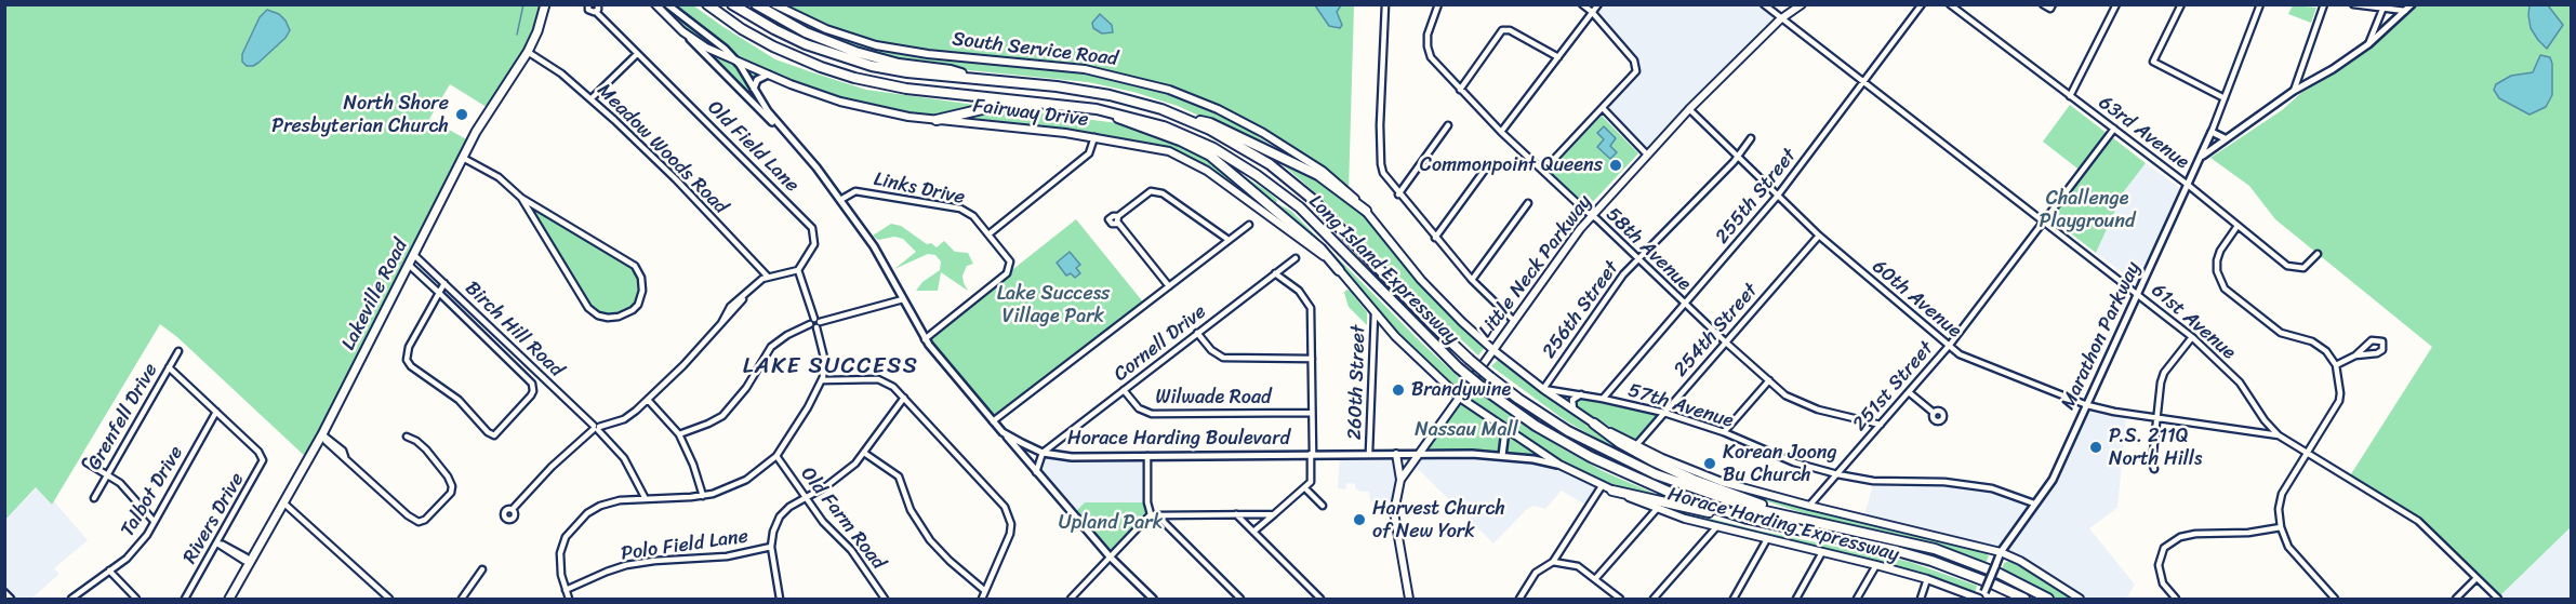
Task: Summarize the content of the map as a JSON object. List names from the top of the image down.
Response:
{
  "streets": {
    "highway": ["Long Island Expressway"],
    "main road": [
      "South Service Road",
      "Fairway Drive",
      "Little Neck Parkway",
      "Lakeville Road",
      "Horace Harding Boulevard",
      "Horace Harding Expressway"
    ],
    "street": [
      "63rd Avenue",
      "Old Field Lane",
      "Meadow Woods Road",
      "Links Drive",
      "255th Street",
      "58th Avenue",
      "60th Avenue",
      "256th Street",
      "61st Avenue",
      "Birch Hill Road",
      "254th Street",
      "Marathon Parkway",
      "Cornell Drive",
      "260th Street",
      "251st Street",
      "Wilwade Road",
      "57th Avenue",
      "Grenfell Drive",
      "Talbot Drive",
      "Rivers Drive",
      "Old Farm Road",
      "Polo Field Lane"
    ]
  },
  "crossings": [
    ["South Service Road", "Horace Harding Expressway"],
    ["Fairway Drive", "Horace Harding Boulevard"],
    ["Fairway Drive", "Horace Harding Expressway"],
    ["63rd Avenue", "Marathon Parkway"],
    ["63rd Avenue", "251st Street"],
    ["Meadow Woods Road", "Lakeville Road"],
    ["Links Drive", "Horace Harding Boulevard"],
    ["255th Street", "58th Avenue"],
    ["255th Street", "60th Avenue"],
    ["255th Street", "61st Avenue"],
    ["255th Street", "57th Avenue"],
    ["58th Avenue", "Little Neck Parkway"],
    ["58th Avenue", "256th Street"],
    ["58th Avenue", "254th Street"],
    ["58th Avenue", "251st Street"],
    ["Little Neck Parkway", "60th Avenue"],
    ["Little Neck Parkway", "61st Avenue"],
    ["Little Neck Parkway", "Horace Harding Boulevard"],
    ["Little Neck Parkway", "Horace Harding Expressway"],
    ["Lakeville Road", "Birch Hill Road"],
    ["60th Avenue", "256th Street"],
    ["60th Avenue", "61st Avenue"],
    ["60th Avenue", "254th Street"],
    ["60th Avenue", "Marathon Parkway"],
    ["60th Avenue", "251st Street"],
    ["256th Street", "57th Avenue"],
    ["256th Street", "Horace Harding Expressway"],
    ["61st Avenue", "Marathon Parkway"],
    ["61st Avenue", "251st Street"],
    ["254th Street", "57th Avenue"],
    ["254th Street", "Horace Harding Expressway"],
    ["Marathon Parkway", "57th Avenue"],
    ["Marathon Parkway", "Horace Harding Expressway"],
    ["Cornell Drive", "Wilwade Road"],
    ["Cornell Drive", "Horace Harding Boulevard"],
    ["260th Street", "Horace Harding Boulevard"],
    ["260th Street", "Horace Harding Expressway"],
    ["251st Street", "57th Avenue"],
    ["251st Street", "Horace Harding Expressway"],
    ["57th Avenue", "Horace Harding Expressway"],
    ["Horace Harding Boulevard", "Horace Harding Expressway"],
    ["Talbot Drive", "Rivers Drive"]
  ],
  "districts": ["LAKE SUCCESS"],
  "parks": [
    "Challenge Playground",
    "Lake Success Village Park",
    "Nassau Mall",
    "Upland Park"
  ],
  "places": [
    "North Shore Presbyterian Church",
    "Commonpoint Queens",
    "Brandywine",
    "P.S. 211Q North Hills",
    "Korean Joong Bu Church",
    "Harvest Church of New York"
  ]
}
